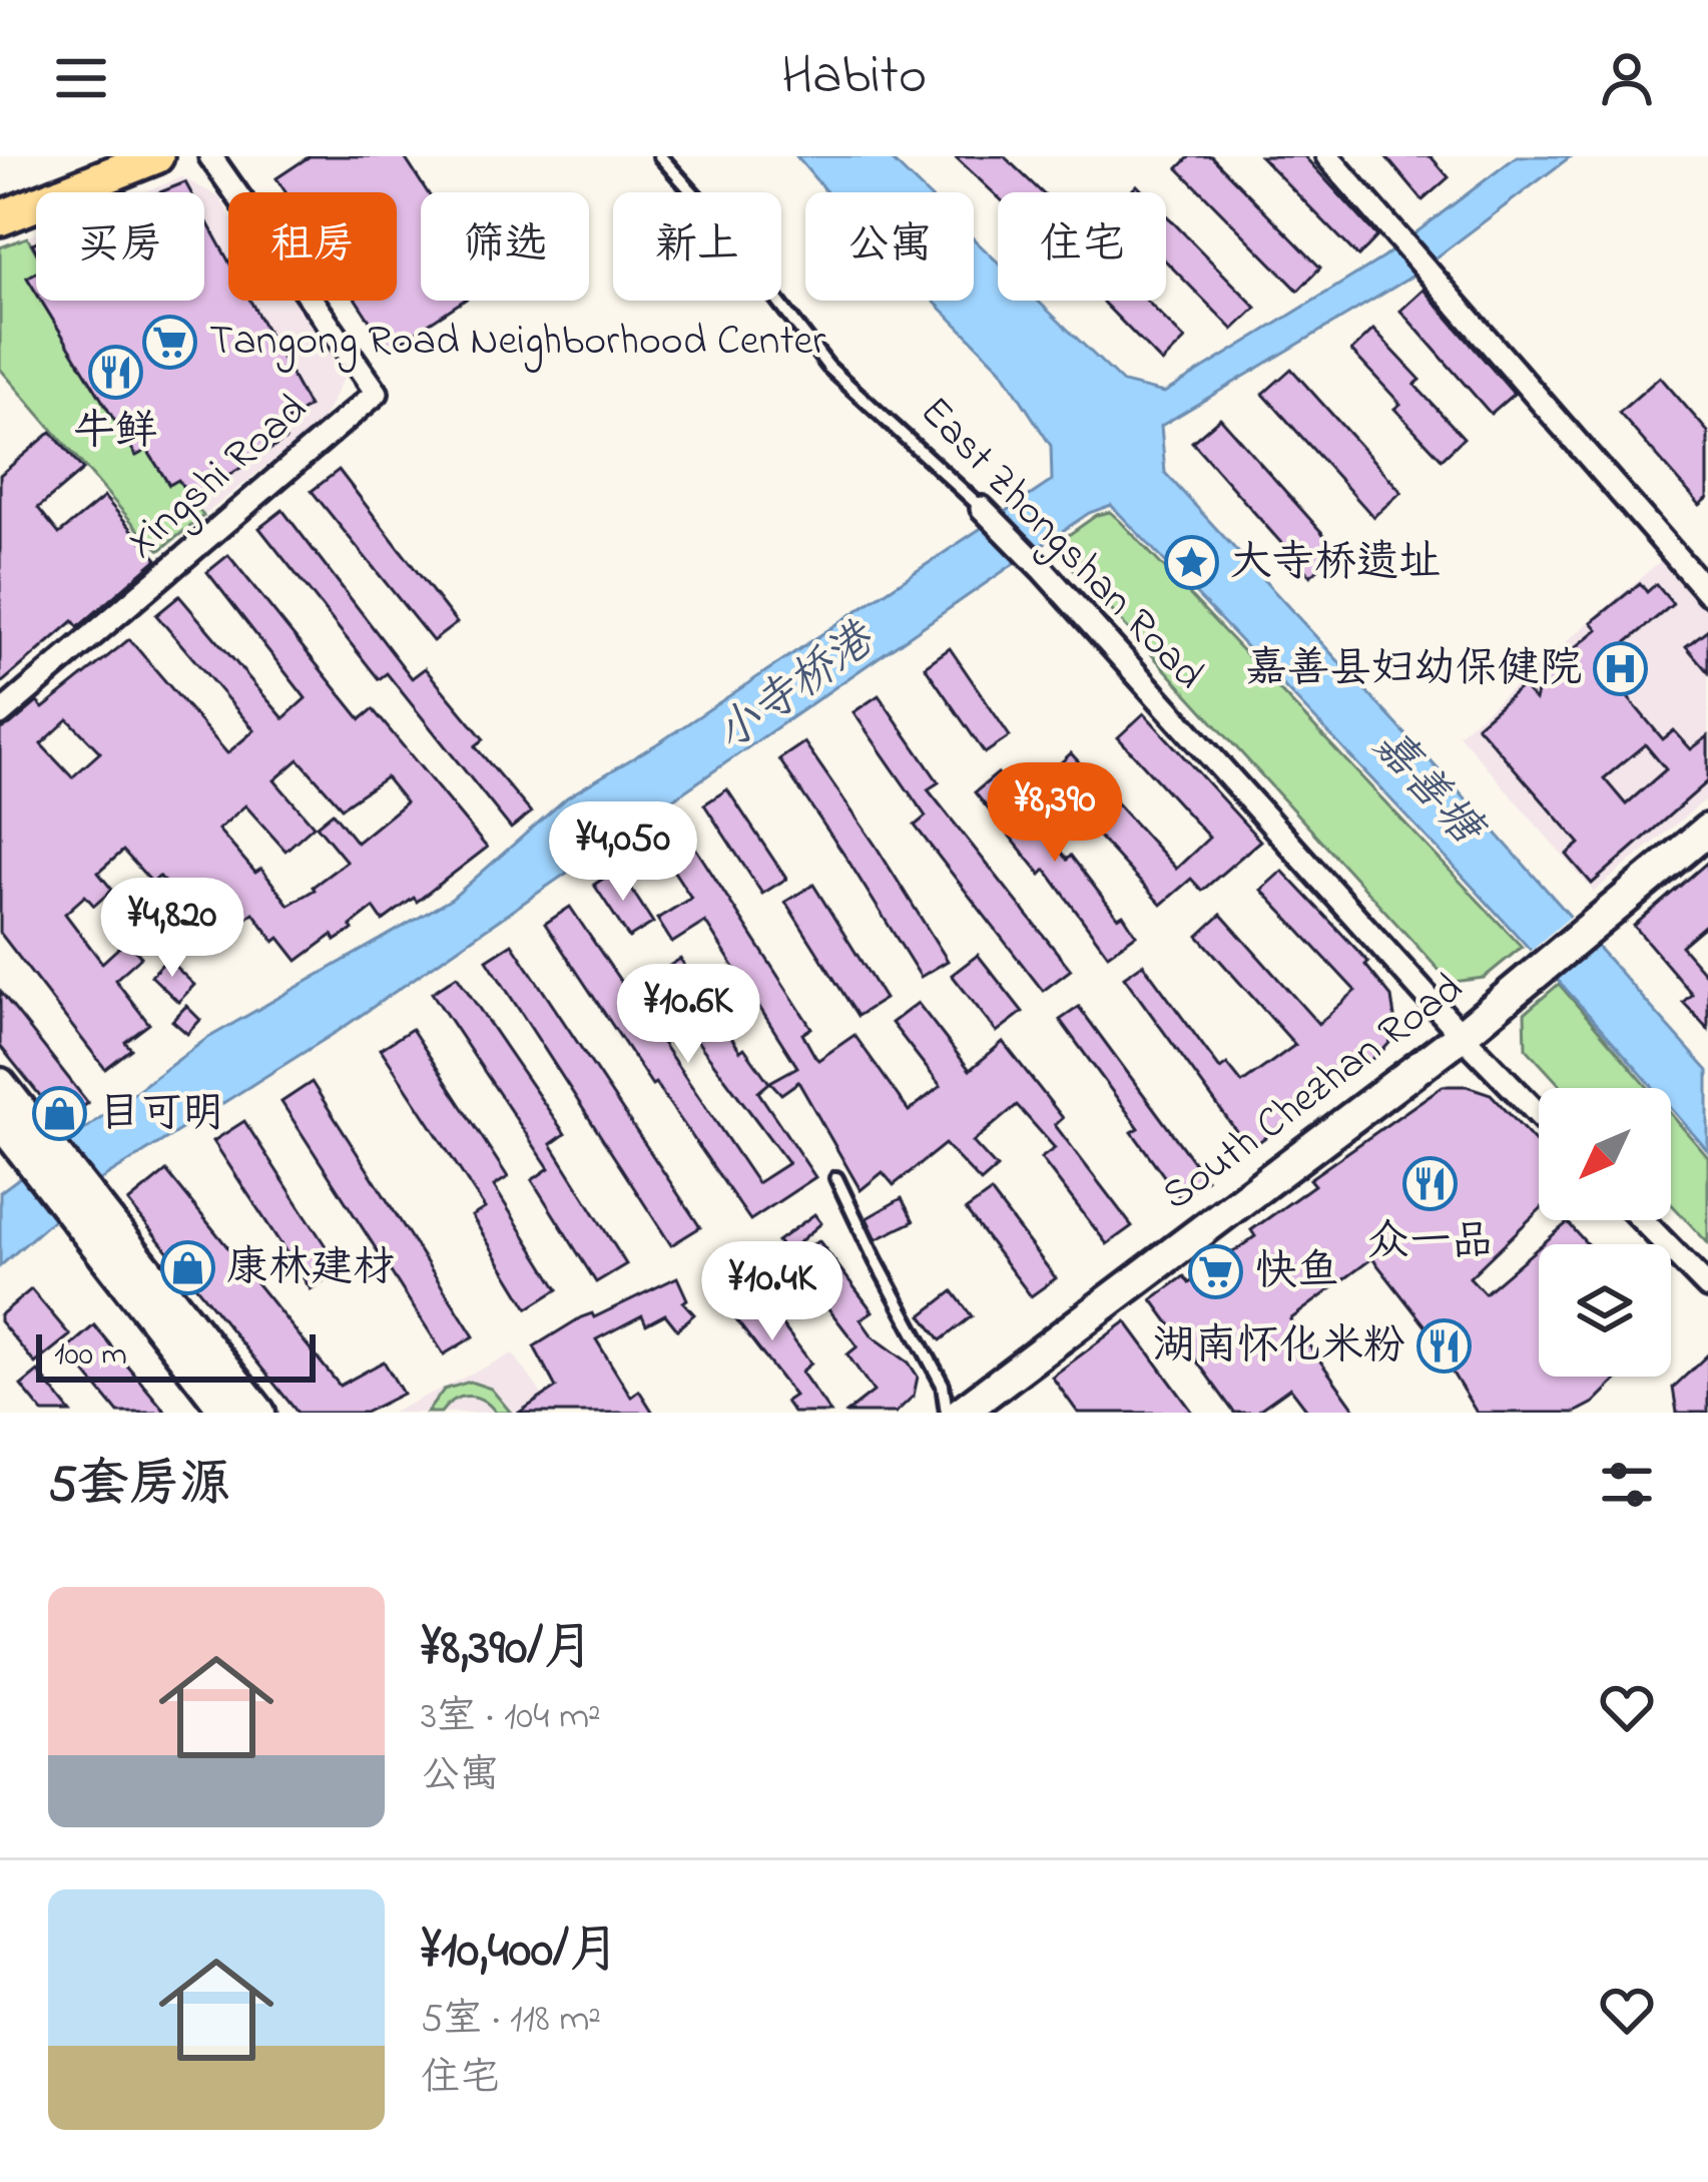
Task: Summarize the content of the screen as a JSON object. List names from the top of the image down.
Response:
{
  "streets": {
    "street": ["Xingshi Road", "East Zhongshan Road", "South Chezhan Road"]
  },
  "crossings": [
    ["East Zhongshan Road", "South Chezhan Road"]
  ],
  "water": ["小寺桥港", "嘉善塘"],
  "places": {
    "supermarket": ["Tangong Road Neighborhood Center", "快鱼"],
    "restaurant": ["牛鲜", "众一品", "湖南怀化米粉"],
    "place": ["大寺桥遗址"],
    "hospital": ["嘉善县妇幼保健院"],
    "shop": ["目可明", "康林建材"]
  },
  "scale_bar": "100 m",
  "north": "bottom left",
  "page": {
    "header": "Habito",
    "chip": [
      "买房",
      "租房",
      "筛选",
      "新上",
      "公寓",
      "住宅"
    ],
    "price": [
      "¥8,390",
      "¥4,050",
      "¥4,820",
      "¥10.6K",
      "¥10.4K"
    ],
    "scale": "100 m",
    "heading": "5套房源",
    "list": [
      {
        "name": "¥8,390/月",
        "note": "3室 · 104 m² · 公寓"
      },
      {
        "name": "¥10,400/月",
        "note": "5室 · 118 m² · 住宅"
      }
    ]
  }
}
